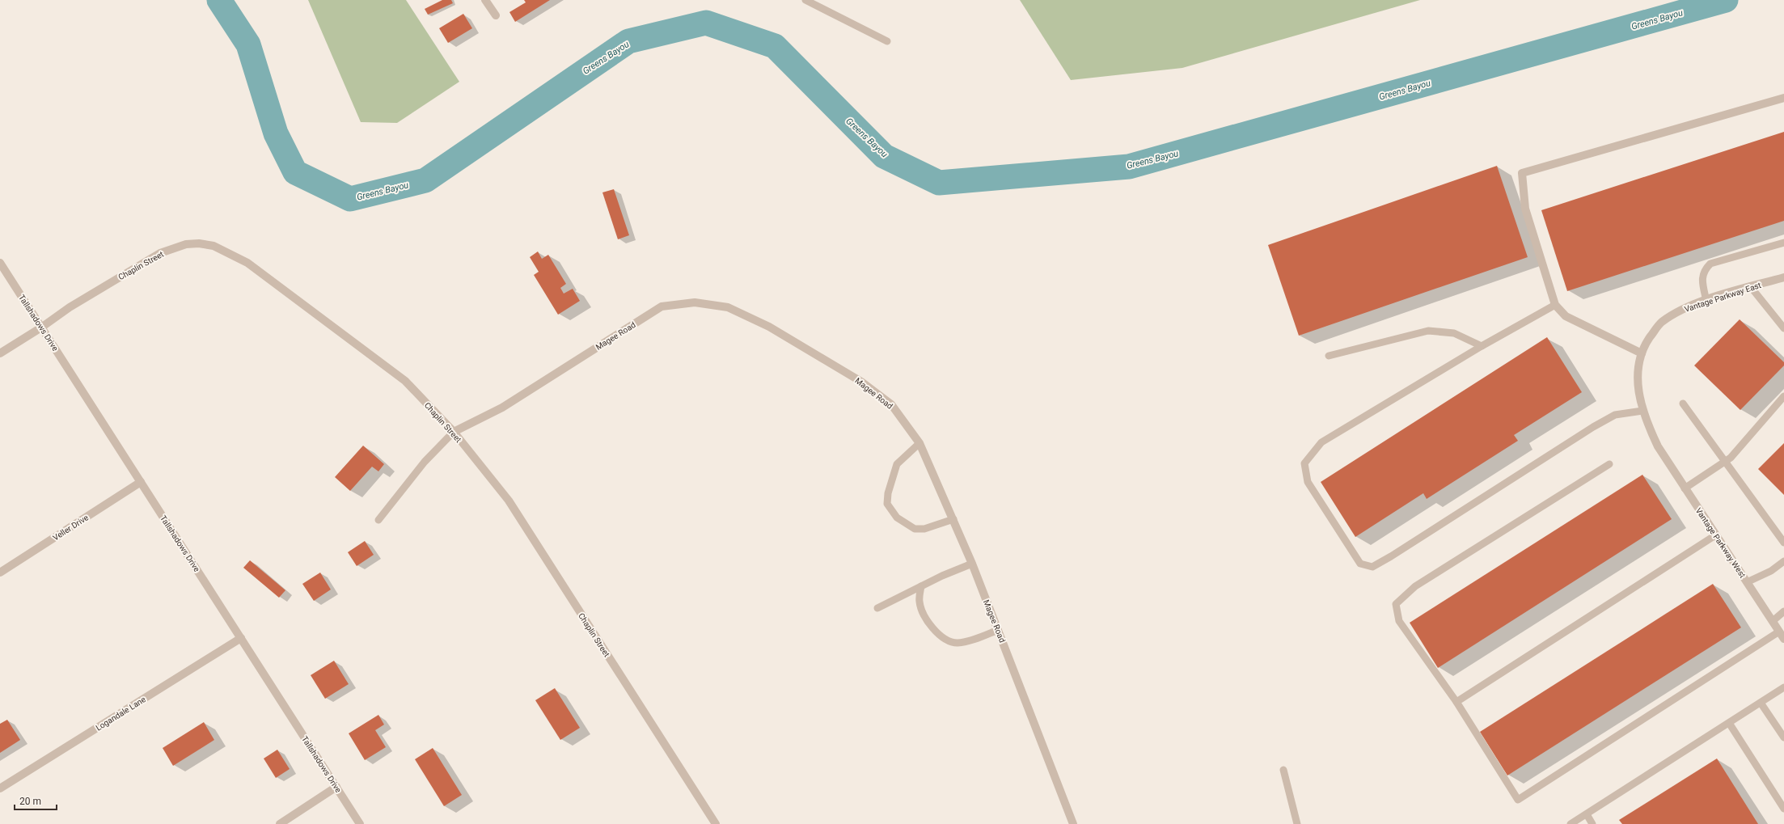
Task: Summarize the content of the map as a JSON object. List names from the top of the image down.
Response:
{
  "streets": {
    "street": [
      "Chaplin Street",
      "Vantage Parkway East",
      "Tallshadows Drive",
      "Magee Road",
      "Veller Drive",
      "Vantage Parkway West",
      "Logandale Lane"
    ]
  },
  "crossings": [
    ["Chaplin Street", "Tallshadows Drive"],
    ["Chaplin Street", "Magee Road"],
    ["Vantage Parkway East", "Vantage Parkway West"],
    ["Tallshadows Drive", "Veller Drive"],
    ["Tallshadows Drive", "Logandale Lane"]
  ],
  "water": ["Greens Bayou"],
  "scale_bar": "20 m"
}
